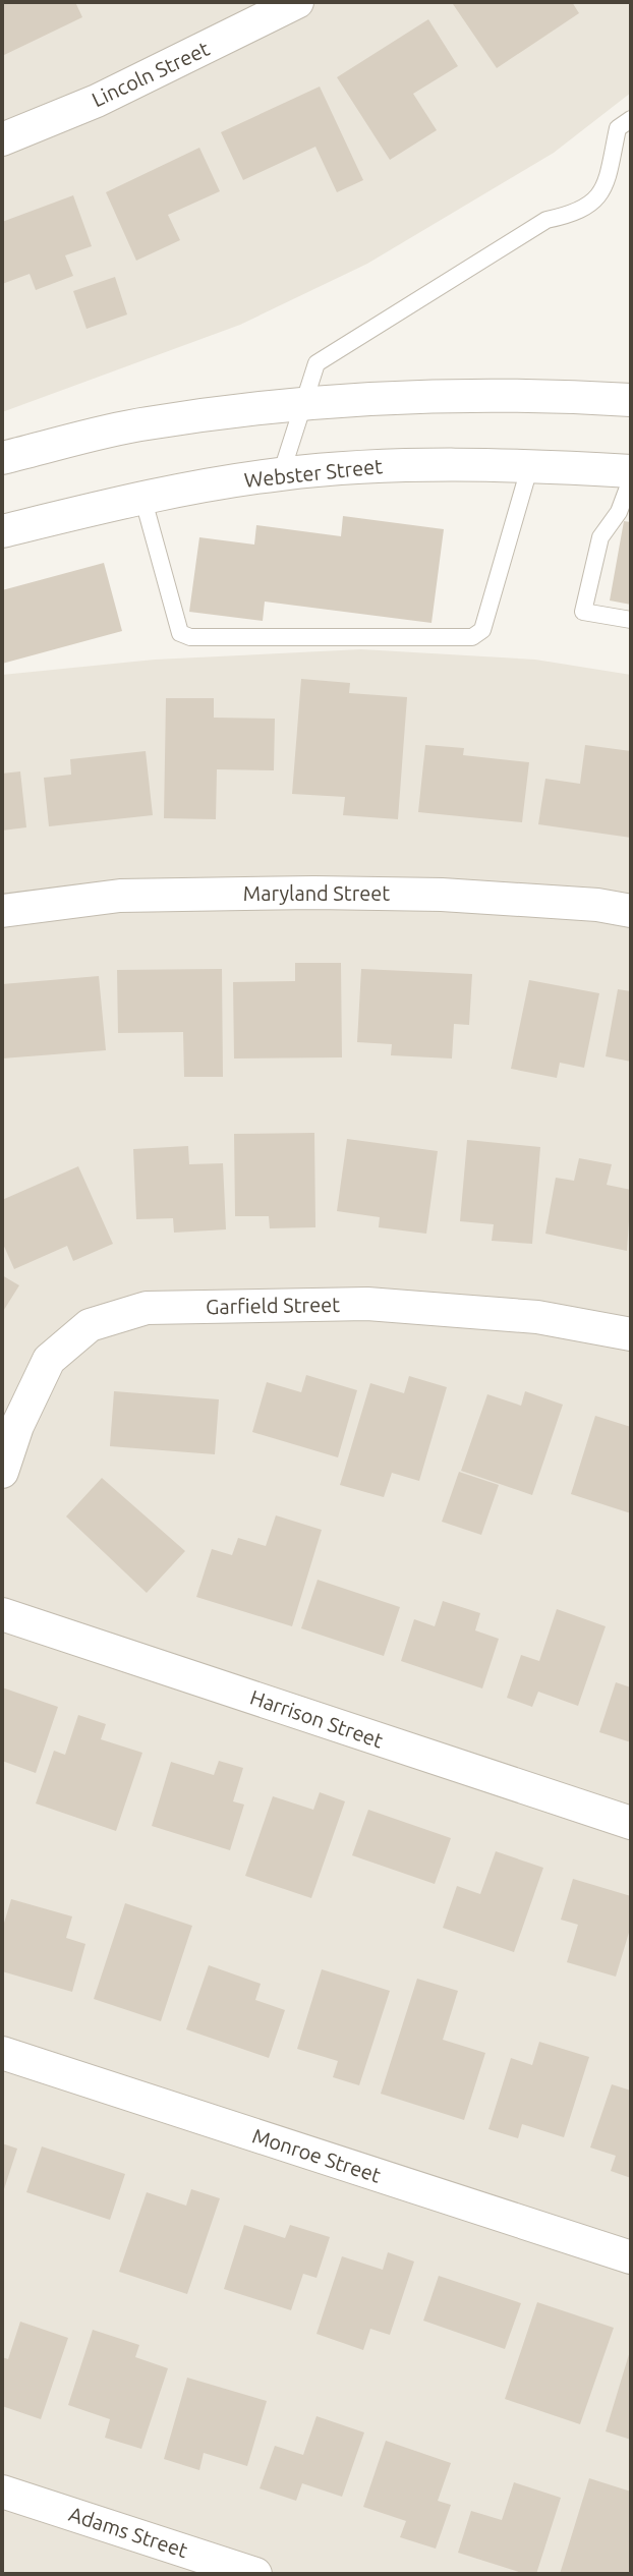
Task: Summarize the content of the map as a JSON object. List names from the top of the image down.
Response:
{
  "streets": {
    "street": [
      "Lincoln Street",
      "Webster Street",
      "Maryland Street",
      "Garfield Street",
      "Harrison Street",
      "Monroe Street",
      "Adams Street"
    ]
  }
}
